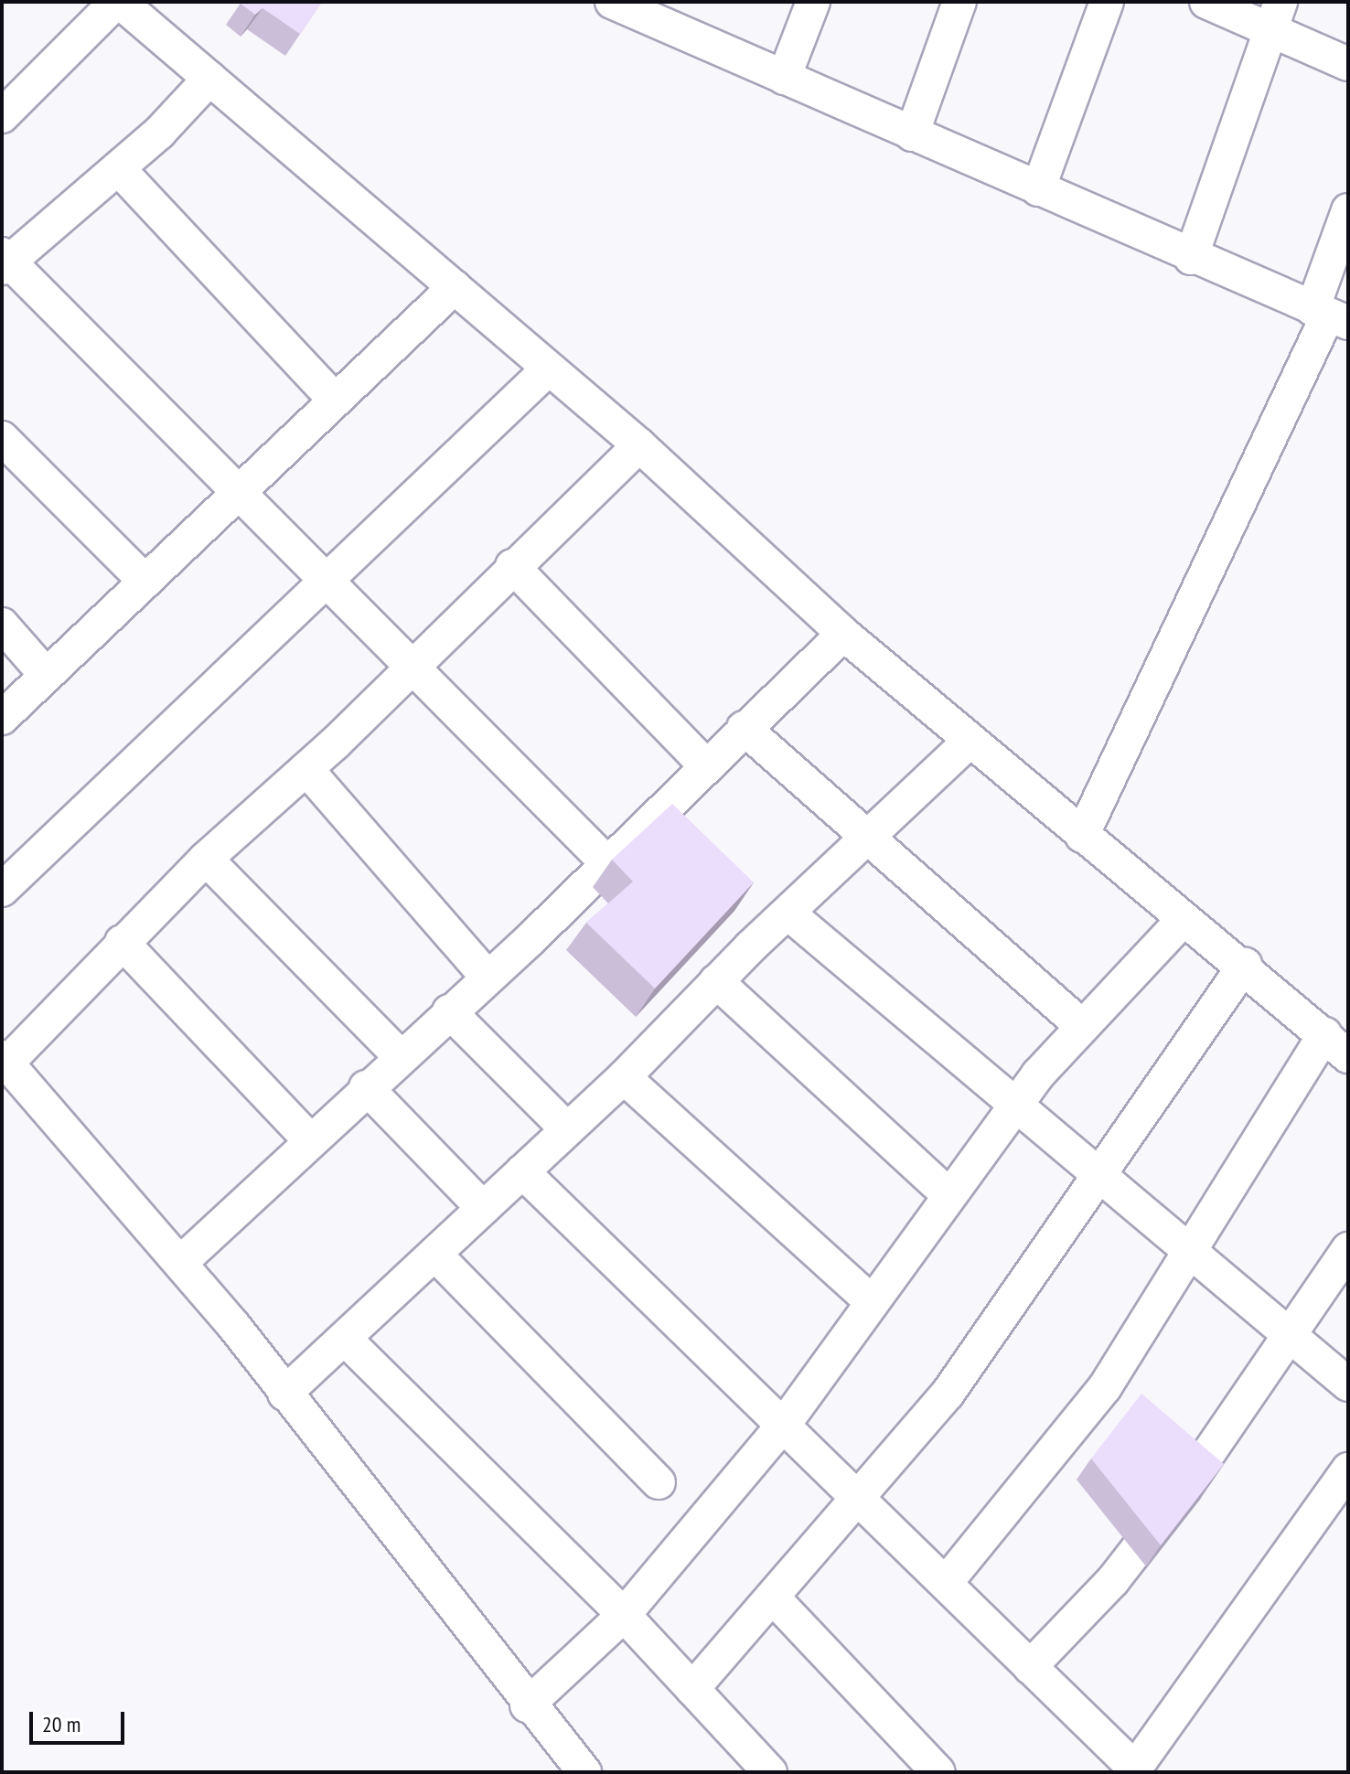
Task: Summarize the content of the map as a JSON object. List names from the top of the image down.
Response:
{
  "scale_bar": "20 m"
}
